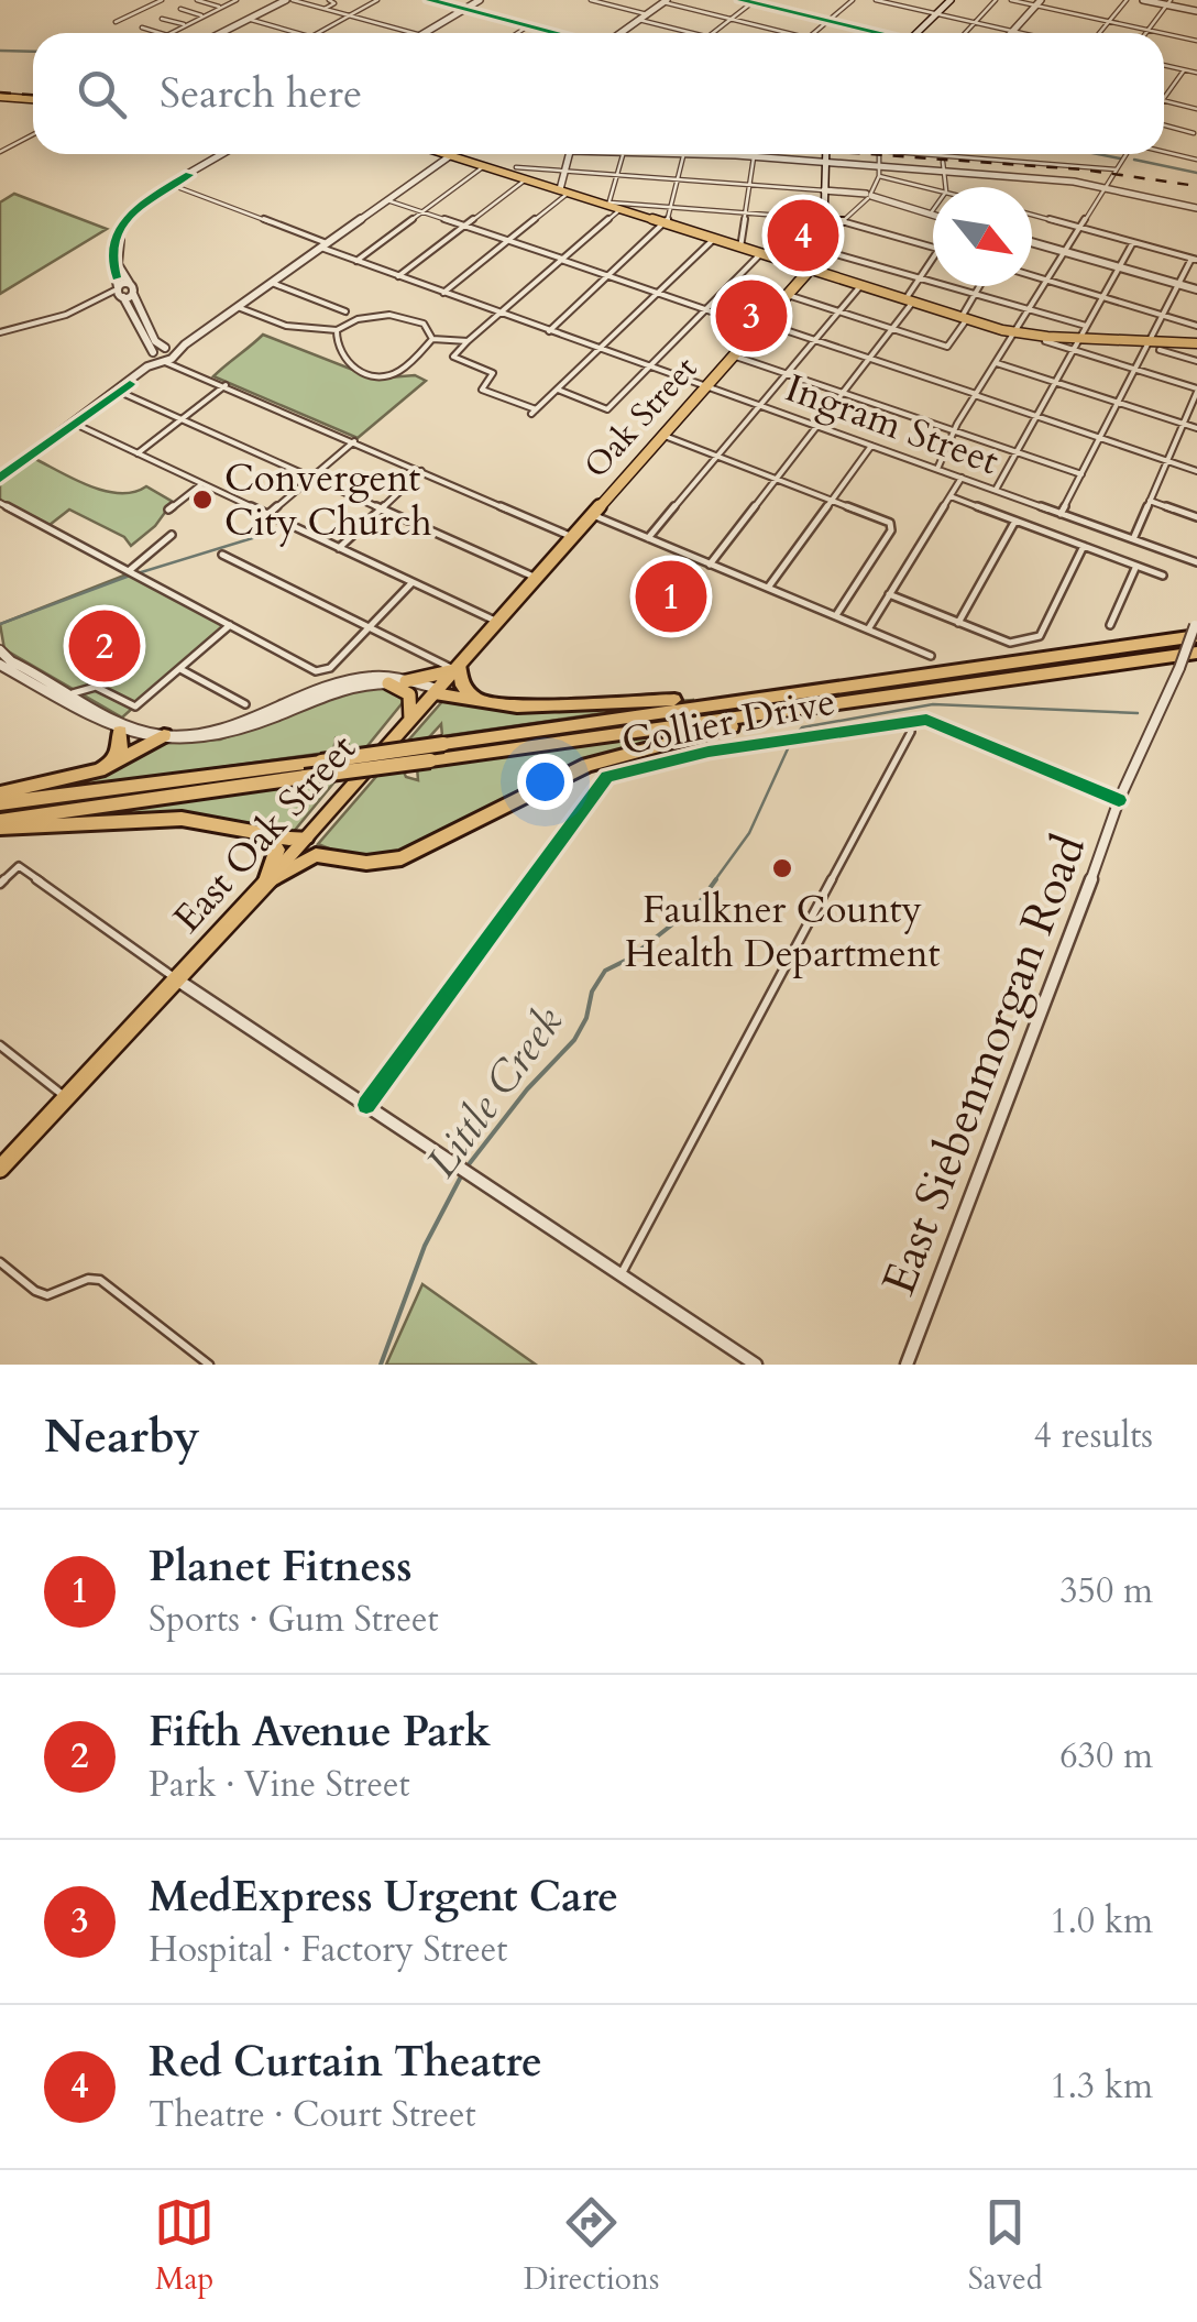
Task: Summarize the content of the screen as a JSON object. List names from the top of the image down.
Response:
{
  "streets": {
    "highway": ["Oak Street", "East Oak Street"],
    "street": ["Ingram Street", "Collier Drive", "East Siebenmorgan Road"]
  },
  "crossings": [
    ["Oak Street", "Ingram Street"],
    ["Oak Street", "East Oak Street"],
    ["Collier Drive", "East Siebenmorgan Road"]
  ],
  "water": ["Little Creek"],
  "places": ["Convergent City Church", "Faulkner County Health Department"],
  "north": "bottom right",
  "page": {
    "search": "Search here",
    "pins": [
      "4",
      "3",
      "1",
      "2"
    ],
    "heading": ["Nearby", "4 results"],
    "list": [
      {
        "mark": "1",
        "name": "Planet Fitness",
        "note": "Sports · Gum Street",
        "value": "350 m"
      },
      {
        "mark": "2",
        "name": "Fifth Avenue Park",
        "note": "Park · Vine Street",
        "value": "630 m"
      },
      {
        "mark": "3",
        "name": "MedExpress Urgent Care",
        "note": "Hospital · Factory Street",
        "value": "1.0 km"
      },
      {
        "mark": "4",
        "name": "Red Curtain Theatre",
        "note": "Theatre · Court Street",
        "value": "1.3 km"
      }
    ],
    "nav": ["Map", "Directions", "Saved"]
  }
}
